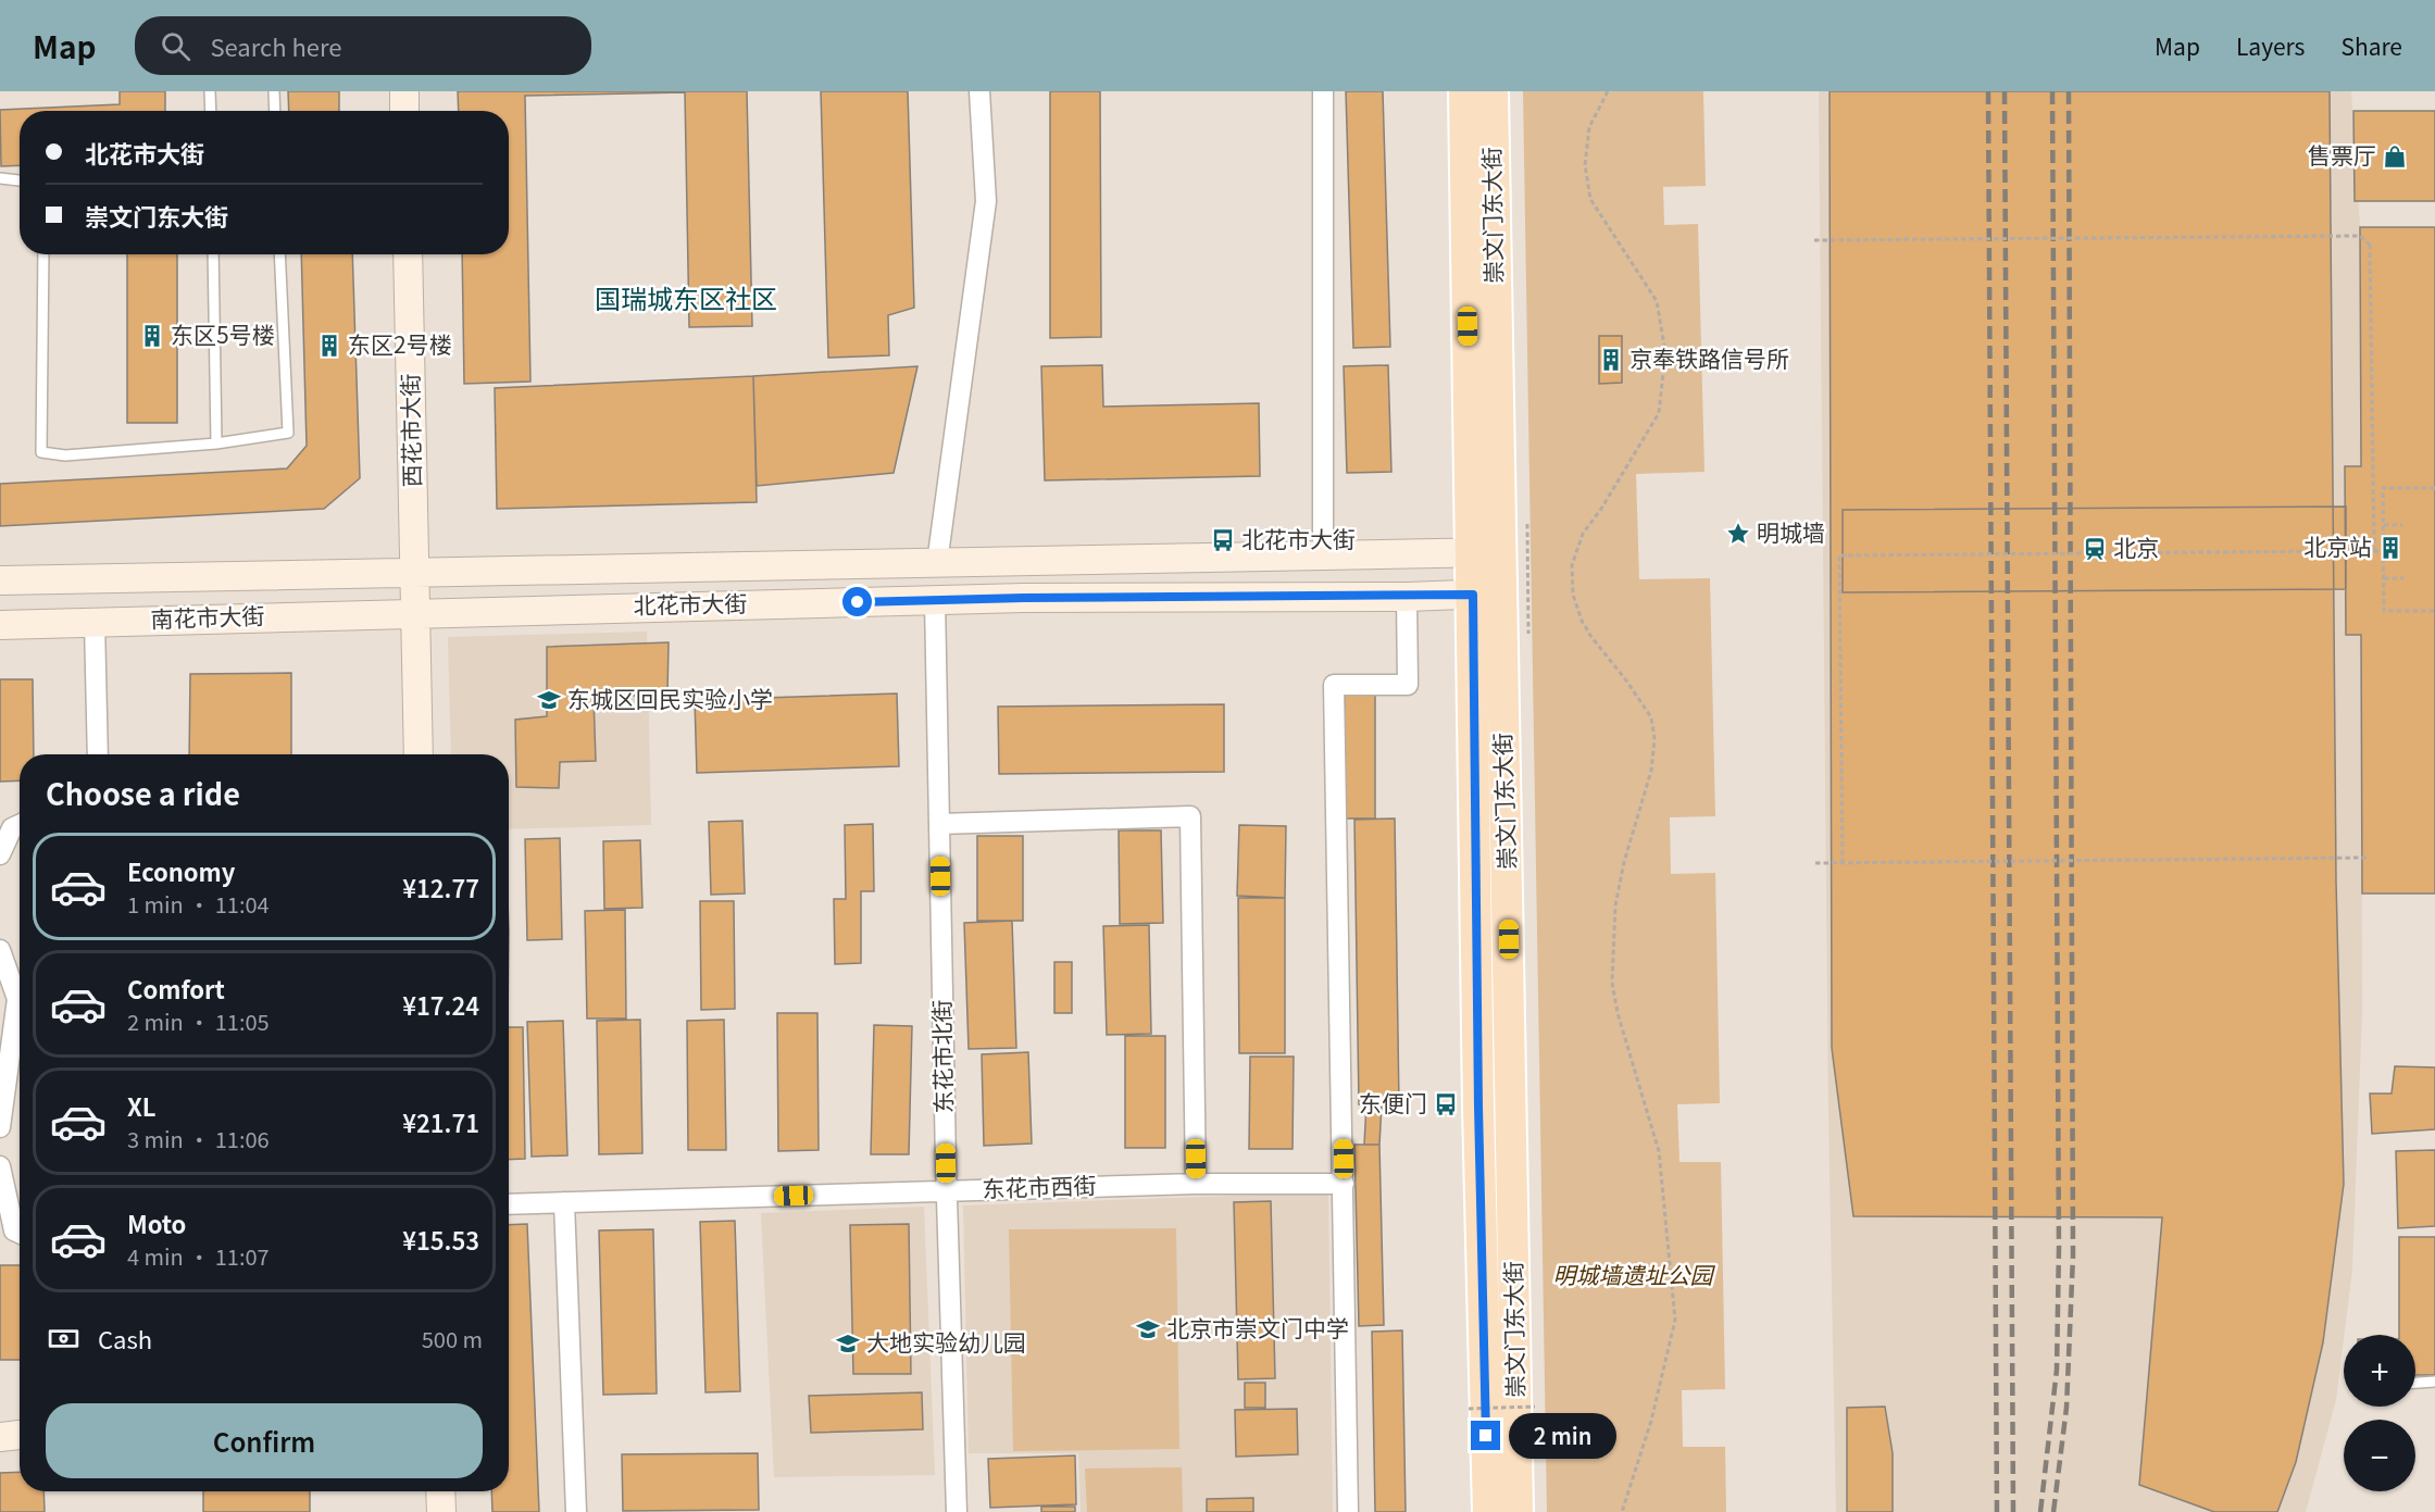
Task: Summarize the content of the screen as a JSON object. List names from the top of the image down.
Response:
{
  "streets": {
    "main road": [
      "崇文门东大街",
      "西花市大街",
      "北花市大街",
      "南花市大街"
    ],
    "street": ["东花市北街", "东花市西街"]
  },
  "crossings": [
    ["崇文门东大街", "北花市大街"],
    ["西花市大街", "北花市大街"],
    ["西花市大街", "南花市大街"],
    ["北花市大街", "南花市大街"],
    ["北花市大街", "东花市北街"],
    ["东花市北街", "东花市西街"]
  ],
  "districts": ["国瑞城东区社区"],
  "parks": ["明城墙遗址公园"],
  "places": {
    "shop": ["售票厅"],
    "building": [
      "东区5号楼",
      "东区2号楼",
      "京奉铁路信号所",
      "北京站"
    ],
    "place": ["明城墙"],
    "bus stop": ["北花市大街", "东便门"],
    "station": ["北京"],
    "school or university": ["东城区回民实验小学", "北京市崇文门中学", "大地实验幼儿园"]
  },
  "page": {
    "header": "Map",
    "search": "Search here",
    "nav": ["Map", "Layers", "Share"],
    "banner": ["北花市大街", "崇文门东大街"],
    "heading": "Choose a ride",
    "list": [
      {
        "name": "Economy",
        "note": "1 min · 11:04",
        "value": "¥12.77"
      },
      {
        "name": "Comfort",
        "note": "2 min · 11:05",
        "value": "¥17.24"
      },
      {
        "name": "XL",
        "note": "3 min · 11:06",
        "value": "¥21.71"
      },
      {
        "name": "Moto",
        "note": "4 min · 11:07",
        "value": "¥15.53"
      }
    ],
    "pay": ["Cash", "500 m"],
    "map_buttons": ["+", "−"],
    "buttons": "Confirm",
    "bubble": "2 min"
  }
}
